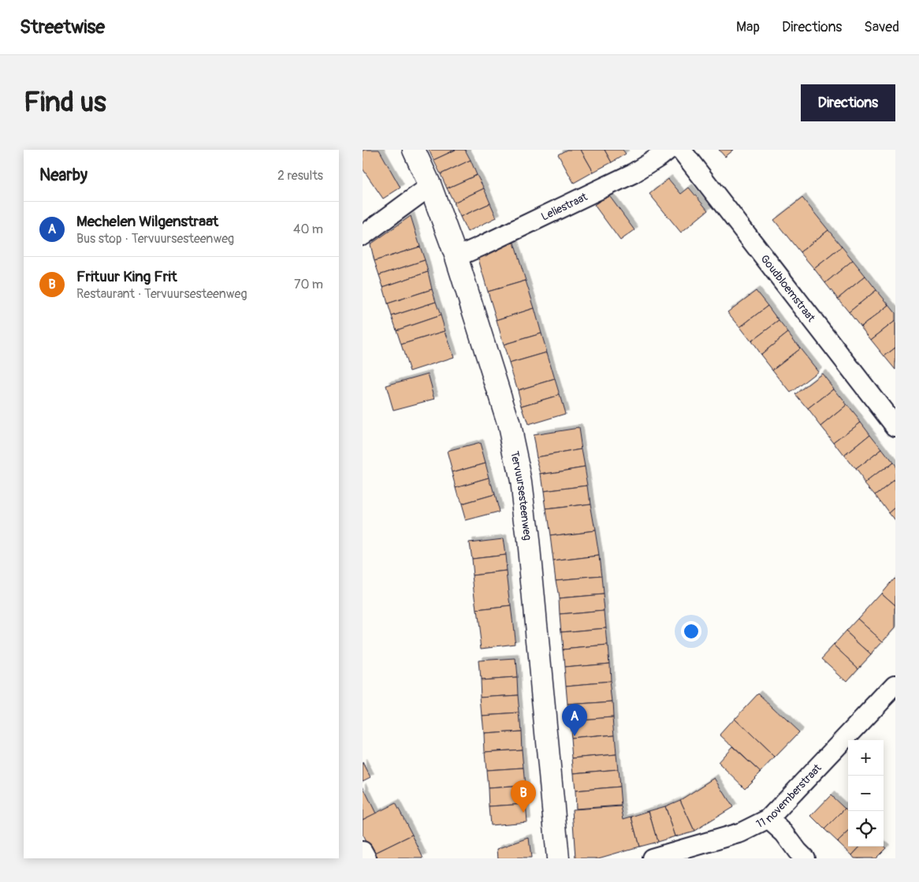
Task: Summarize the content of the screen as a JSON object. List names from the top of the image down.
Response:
{
  "streets": {
    "street": [
      "Leliestraat",
      "Goudbloemstraat",
      "Tervuursesteenweg",
      "11 novemberstraat"
    ]
  },
  "crossings": [
    ["Leliestraat", "Tervuursesteenweg"]
  ],
  "page": {
    "header": "Streetwise",
    "nav": ["Map", "Directions", "Saved"],
    "buttons": "Directions",
    "title": "Find us",
    "heading": ["Nearby", "2 results"],
    "list": [
      {
        "mark": "A",
        "name": "Mechelen Wilgenstraat",
        "note": "Bus stop · Tervuursesteenweg",
        "value": "40 m"
      },
      {
        "mark": "B",
        "name": "Frituur King Frit",
        "note": "Restaurant · Tervuursesteenweg",
        "value": "70 m"
      }
    ],
    "pins": ["A", "B"],
    "map_buttons": ["+", "−"]
  }
}
